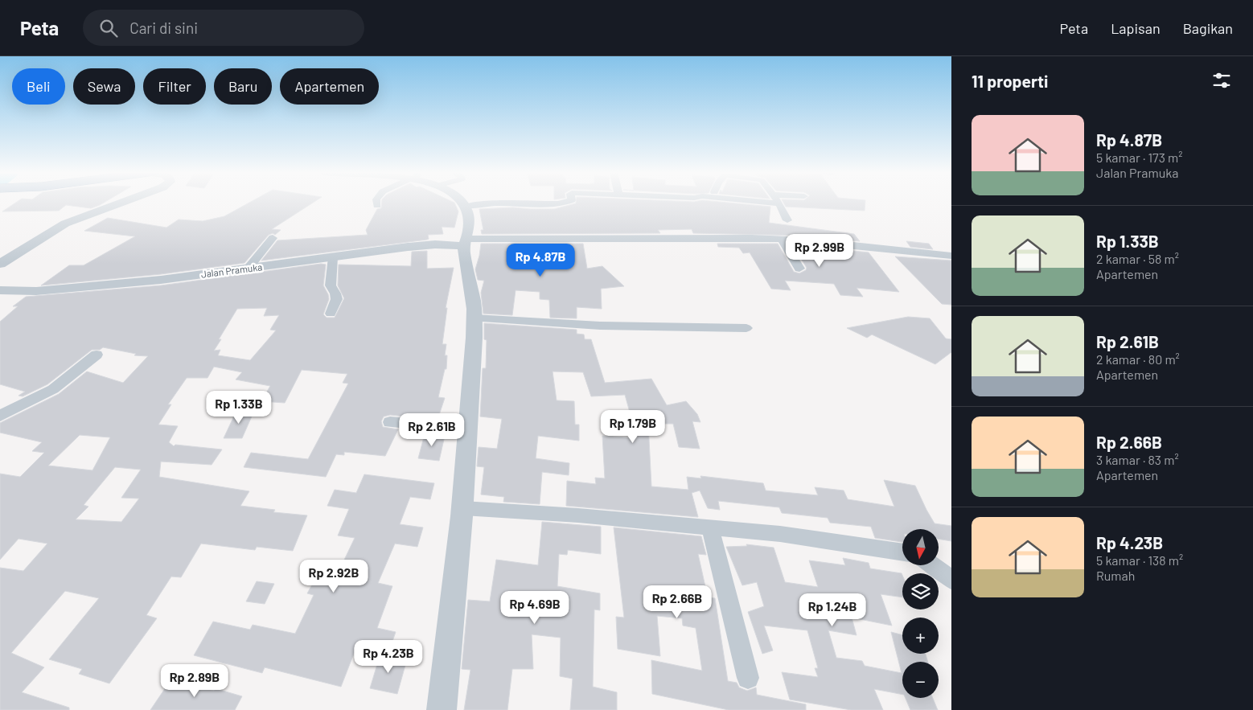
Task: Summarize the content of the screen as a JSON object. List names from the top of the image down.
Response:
{
  "streets": {
    "street": ["Jalan Pramuka"]
  },
  "north": "bottom",
  "page": {
    "header": "Peta",
    "search": "Cari di sini",
    "nav": ["Peta", "Lapisan", "Bagikan"],
    "heading": "11 properti",
    "chip": [
      "Beli",
      "Sewa",
      "Filter",
      "Baru",
      "Apartemen"
    ],
    "list": [
      {
        "name": "Rp 4.87B",
        "note": "5 kamar · 173 m² · Jalan Pramuka"
      },
      {
        "name": "Rp 1.33B",
        "note": "2 kamar · 58 m² · Apartemen"
      },
      {
        "name": "Rp 2.61B",
        "note": "2 kamar · 80 m² · Apartemen"
      },
      {
        "name": "Rp 2.66B",
        "note": "3 kamar · 83 m² · Apartemen"
      },
      {
        "name": "Rp 4.23B",
        "note": "5 kamar · 138 m² · Rumah"
      }
    ],
    "price": [
      "Rp 2.99B",
      "Rp 4.87B",
      "Rp 1.33B",
      "Rp 1.79B",
      "Rp 2.61B",
      "Rp 2.92B",
      "Rp 2.66B",
      "Rp 4.69B",
      "Rp 1.24B",
      "Rp 4.23B",
      "Rp 2.89B"
    ],
    "map_buttons": ["+", "−"]
  }
}
